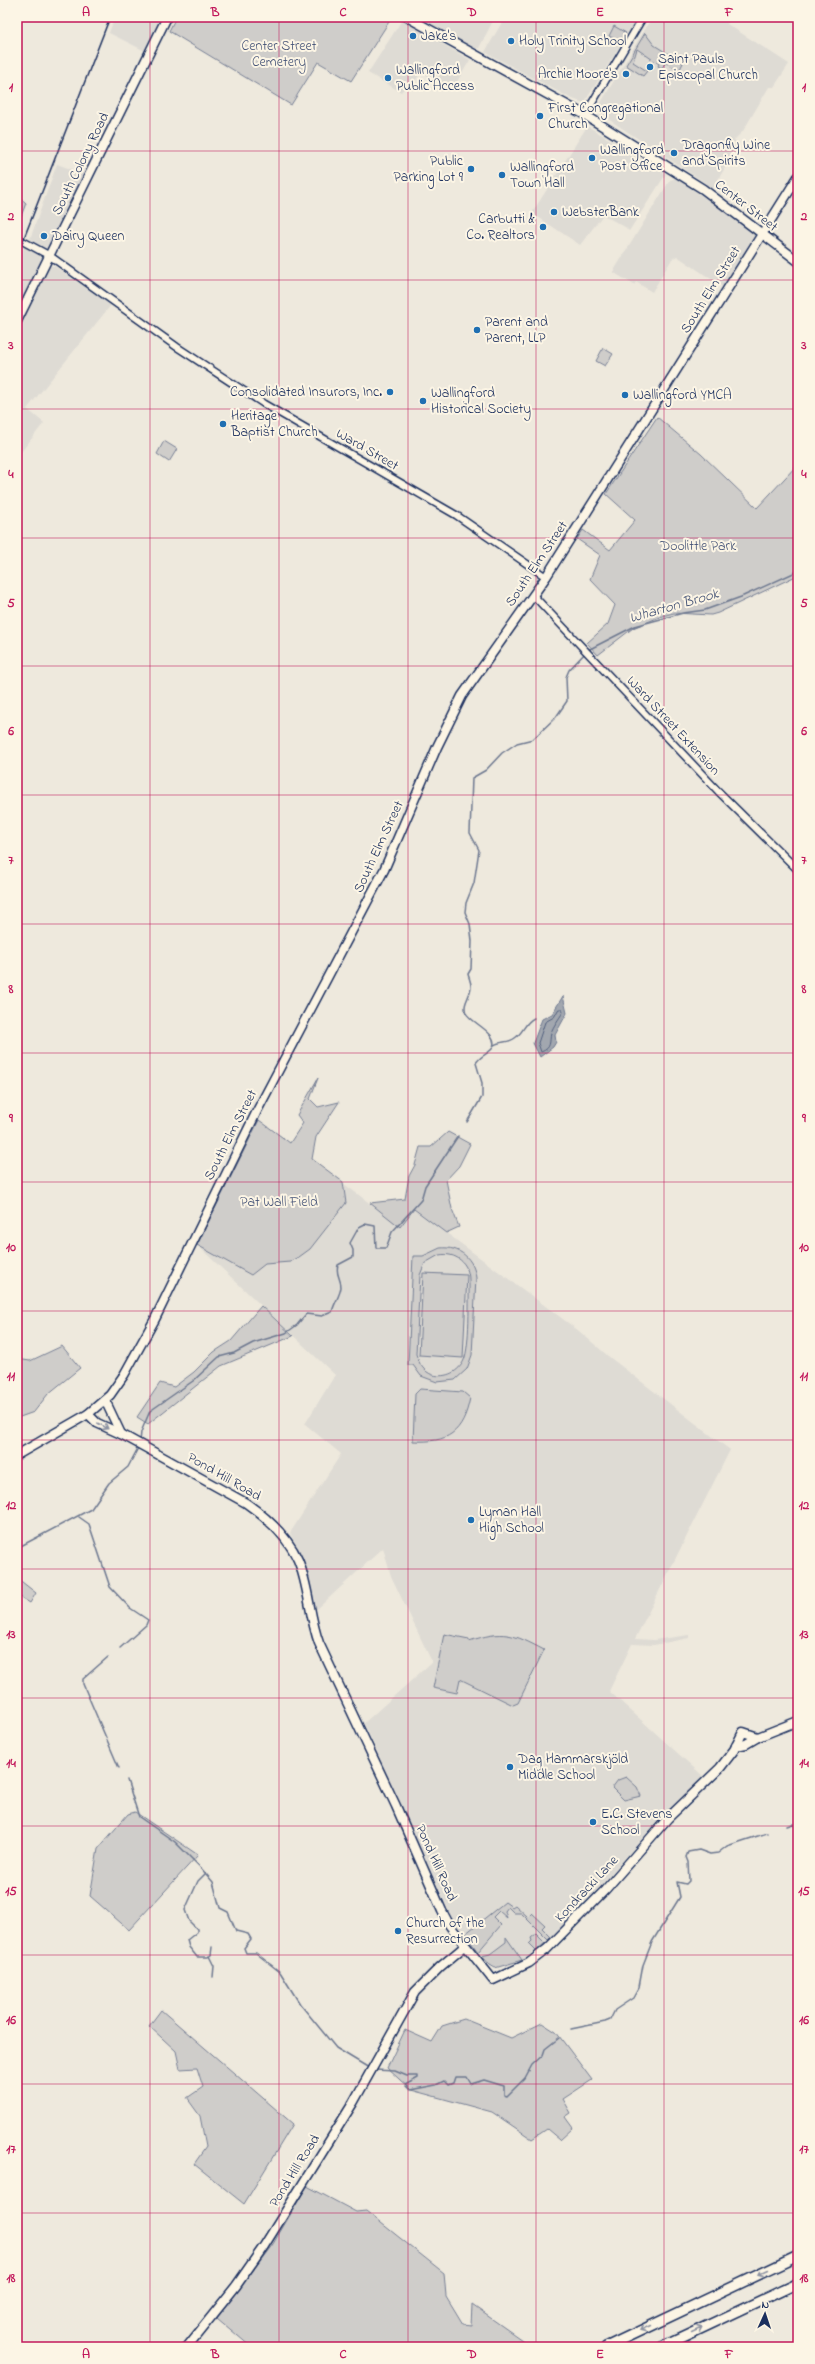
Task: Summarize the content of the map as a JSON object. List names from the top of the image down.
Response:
{
  "streets": {
    "main road": [
      "South Colony Road",
      "Center Street",
      "South Elm Street",
      "Pond Hill Road",
      "Kondracki Lane"
    ],
    "street": ["Ward Street", "Ward Street Extension"]
  },
  "crossings": [
    ["South Colony Road", "Ward Street"],
    ["Center Street", "South Elm Street"],
    ["South Elm Street", "Ward Street"],
    ["South Elm Street", "Ward Street Extension"],
    ["South Elm Street", "Pond Hill Road"],
    ["Pond Hill Road", "Kondracki Lane"]
  ],
  "water": ["Wharton Brook"],
  "parks": ["Center Street Cemetery", "Doolittle Park", "Pat Wall Field"],
  "places": [
    "Jake's",
    "Holy Trinity School",
    "Saint Pauls Episcopal Church",
    "Archie Moore's",
    "Wallingford Public Access",
    "First Congregational Church",
    "Dragonfly Wine and Spirits",
    "Wallingford Post Office",
    "Public Parking Lot 9",
    "Wallingford Town Hall",
    "WebsterBank",
    "Carbutti & Co. Realtors",
    "Dairy Queen",
    "Parent and Parent, LLP",
    "Consolidated Insurors, Inc.",
    "Wallingford YMCA",
    "Wallingford Historical Society",
    "Heritage Baptist Church",
    "Lyman Hall High School",
    "Dag Hammarskjöld Middle School",
    "E.C. Stevens School",
    "Church of the Resurrection"
  ],
  "north": "top",
  "grid": {
    "columns": [
      "A",
      "B",
      "C",
      "D",
      "E",
      "F"
    ],
    "rows": [
      "1",
      "2",
      "3",
      "4",
      "5",
      "6",
      "7",
      "8",
      "9",
      "10",
      "11",
      "12",
      "13",
      "14",
      "15",
      "16",
      "17",
      "18"
    ]
  }
}
